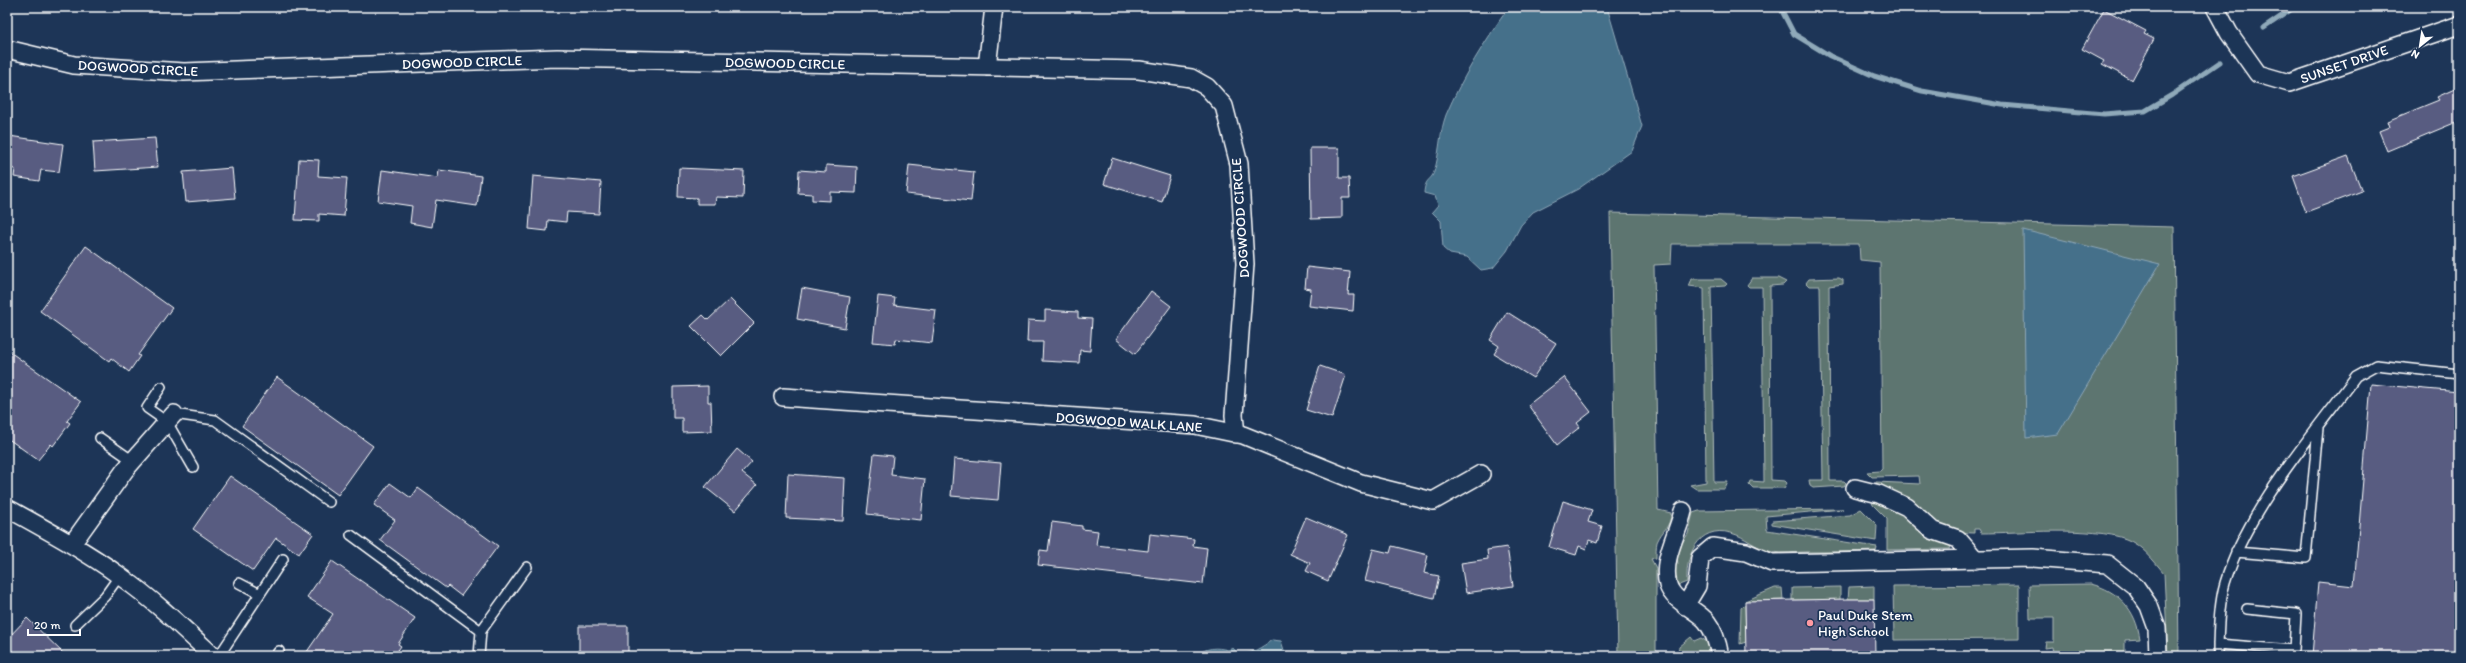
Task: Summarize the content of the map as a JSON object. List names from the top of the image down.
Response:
{
  "streets": {
    "street": ["DOGWOOD CIRCLE", "SUNSET DRIVE", "DOGWOOD WALK LANE"]
  },
  "crossings": [
    ["DOGWOOD CIRCLE", "DOGWOOD WALK LANE"]
  ],
  "places": ["Paul Duke Stem High School"],
  "scale_bar": "20 m",
  "north": "bottom left"
}
